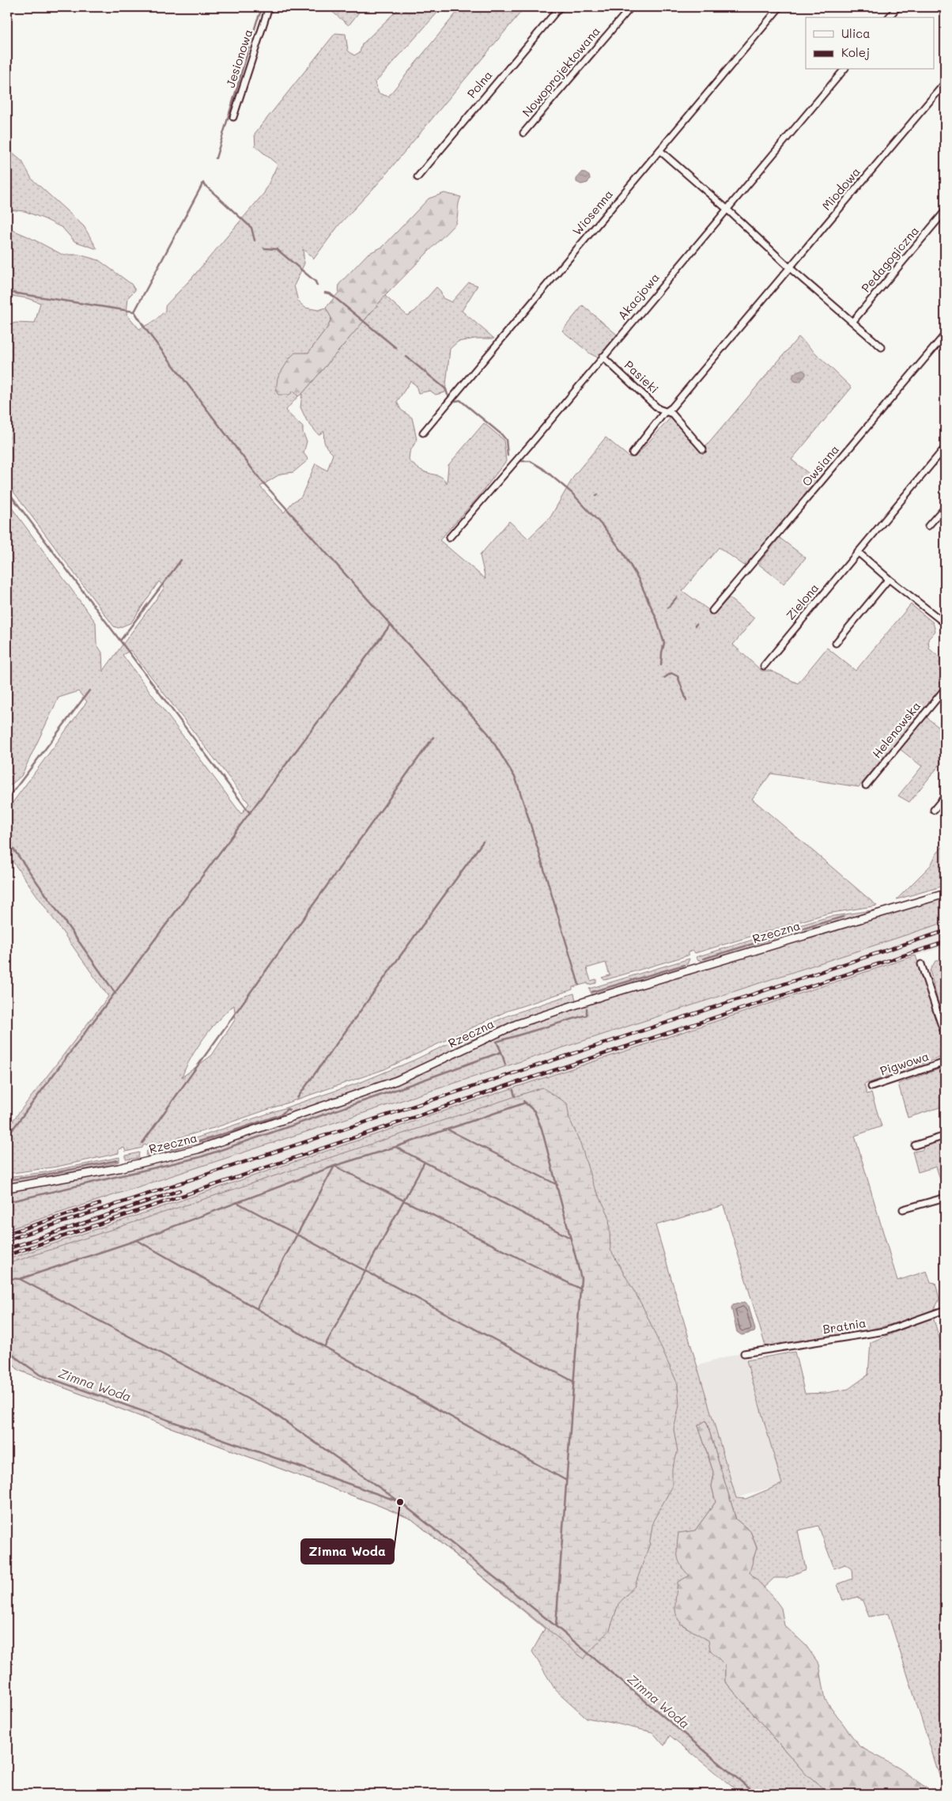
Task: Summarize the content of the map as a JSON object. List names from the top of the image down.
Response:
{
  "streets": {
    "street": [
      "Jesionowa",
      "Nowoprojektowana",
      "Polna",
      "Miodowa",
      "Wiosenna",
      "Pedagogiczna",
      "Akacjowa",
      "Pasieki",
      "Owsiana",
      "Zielona",
      "Helenowska",
      "Rzeczna",
      "Pigwowa",
      "Bratnia"
    ]
  },
  "crossings": [
    ["Miodowa", "Pasieki"],
    ["Akacjowa", "Pasieki"]
  ],
  "water": ["Zimna Woda"],
  "places": ["Zimna Woda"],
  "legend": ["Ulica", "Kolej"]
}
